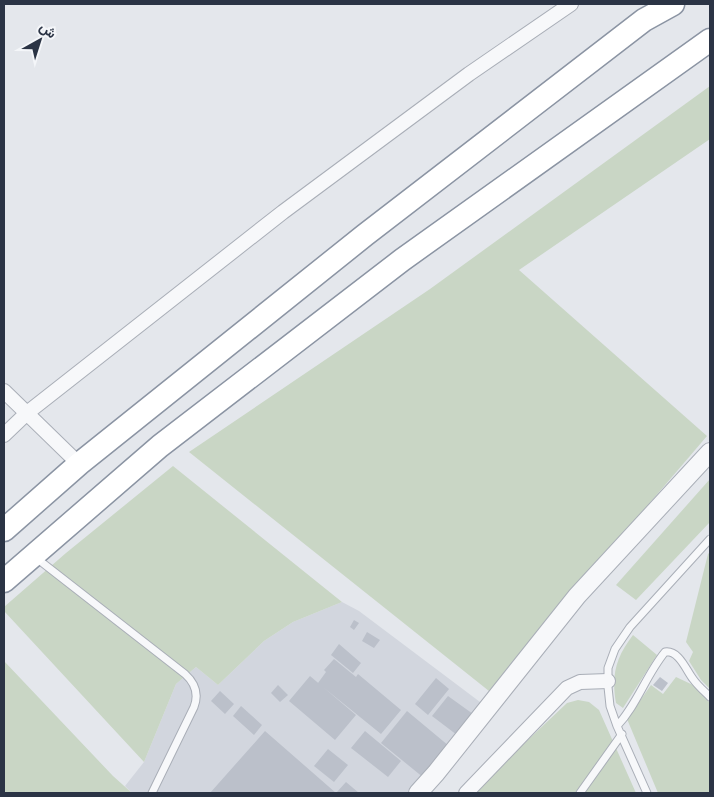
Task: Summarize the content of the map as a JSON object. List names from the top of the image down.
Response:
{
  "north": "top right"
}
